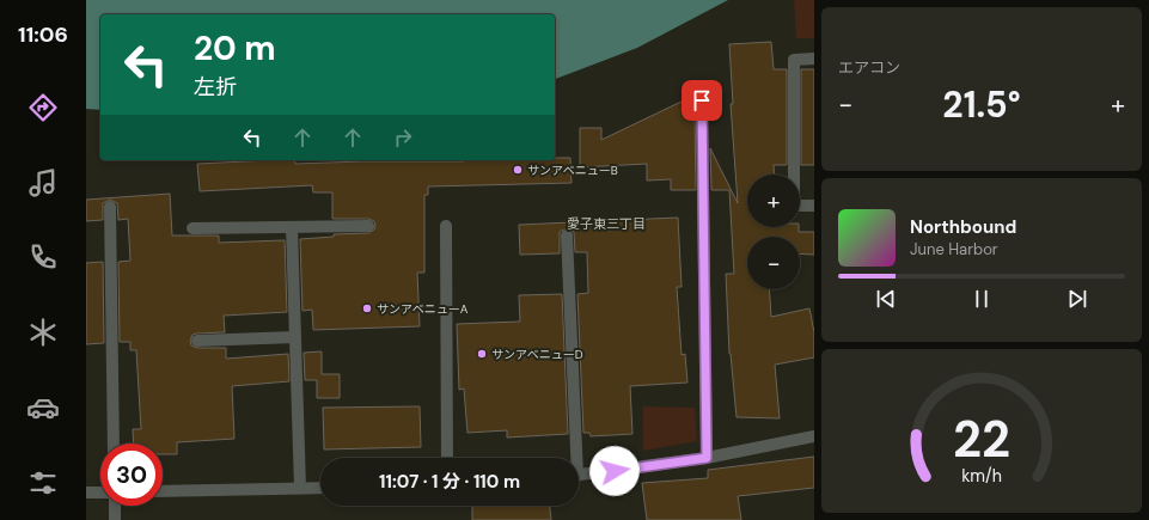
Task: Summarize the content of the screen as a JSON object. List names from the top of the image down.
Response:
{
  "districts": ["愛子東三丁目"],
  "places": ["サンアベニューB", "サンアベニューA", "サンアベニューD"],
  "page": {
    "tabs": "11:06",
    "tile": "エアコン",
    "turn": ["20 m", "左折"],
    "heat": ["−", "21.5°", "+"],
    "map_buttons": ["+", "−"],
    "song": ["Northbound", "June Harbor"],
    "limit": "30",
    "trip": "11:07 · 1 分 · 110 m",
    "gauge": ["22", "km/h"]
  }
}
